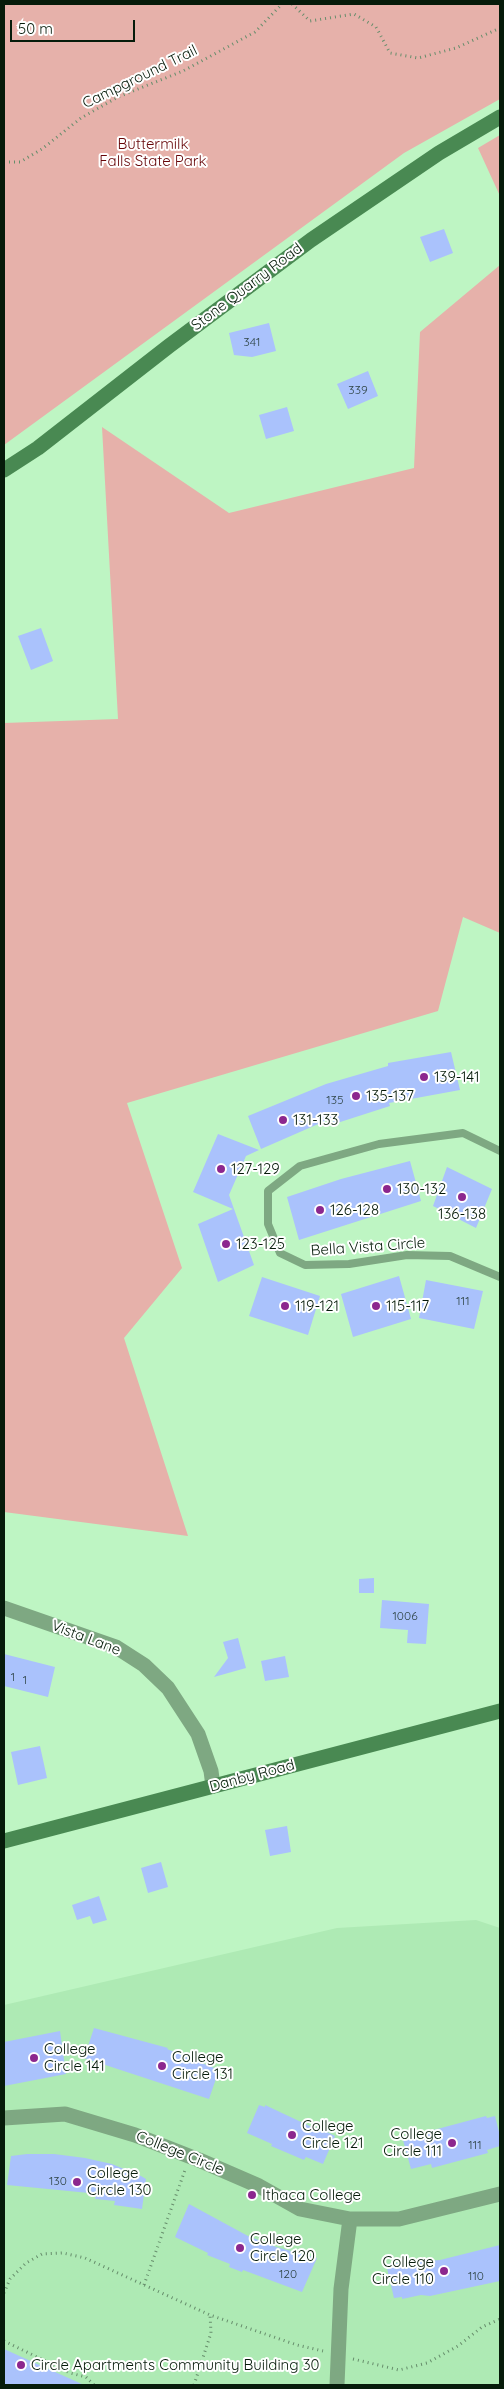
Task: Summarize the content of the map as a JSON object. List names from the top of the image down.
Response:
{
  "streets": {
    "street": [
      "Stone Quarry Road",
      "Vista Lane",
      "Danby Road",
      "College Circle"
    ],
    "lane": ["Bella Vista Circle"],
    "path": ["Campground Trail"]
  },
  "crossings": [
    ["Vista Lane", "Danby Road"]
  ],
  "parks": ["Buttermilk Falls State Park"],
  "places": [
    "139-141",
    "135-137",
    "131-133",
    "127-129",
    "130-132",
    "136-138",
    "126-128",
    "123-125",
    "119-121",
    "115-117",
    "College Circle 141",
    "College Circle 131",
    "College Circle 121",
    "College Circle 111",
    "College Circle 130",
    "Ithaca College",
    "College Circle 120",
    "College Circle 110",
    "Circle Apartments Community Building 30"
  ],
  "house_numbers": [
    "341",
    "339",
    "135",
    "111",
    "1006",
    "1",
    "1",
    "111",
    "130",
    "120",
    "110"
  ],
  "scale_bar": "50 m"
}
